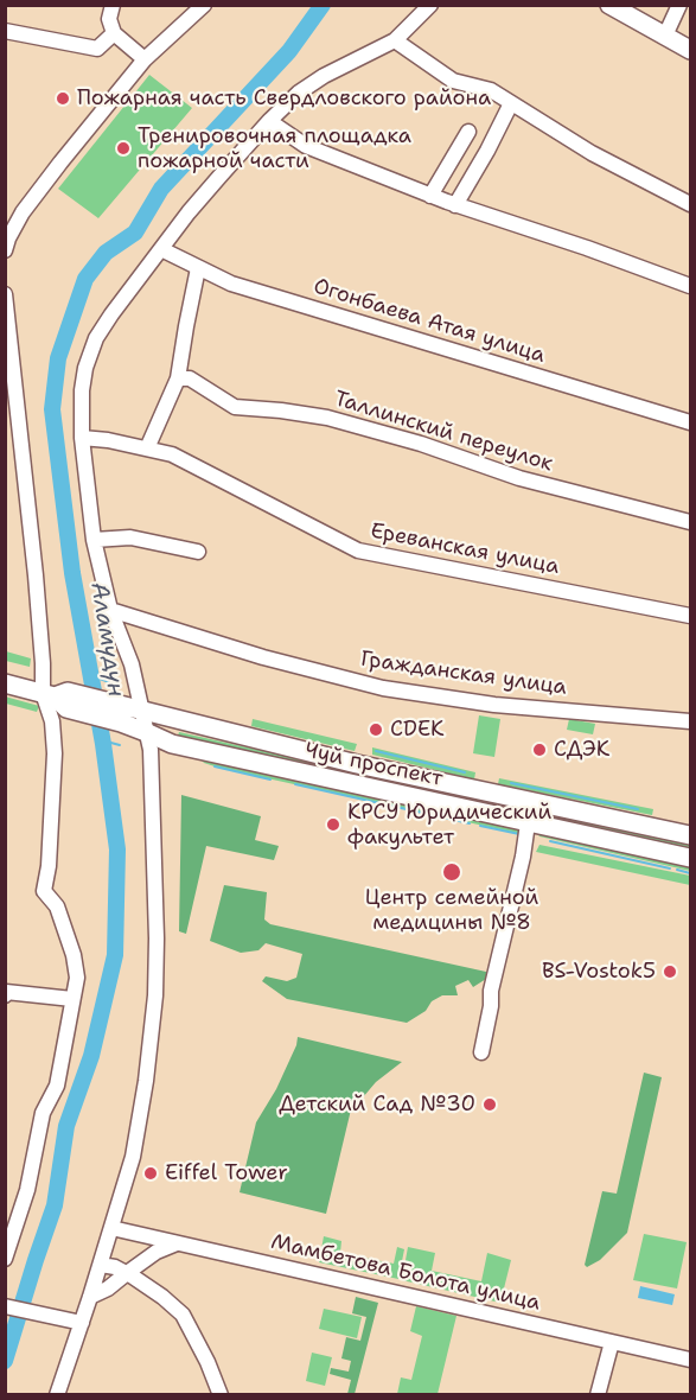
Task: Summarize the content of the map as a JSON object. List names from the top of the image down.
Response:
{
  "streets": {
    "main road": ["Чуй проспект"],
    "street": [
      "Огонбаева Атая улица",
      "Таллинский переулок",
      "Ереванская улица",
      "Гражданская улица",
      "Мамбетова Болота улица"
    ]
  },
  "water": ["Аламүдүн"],
  "places": [
    "Пожарная часть Свердловского района",
    "Тренировочная площадка пожарной части",
    "CDEK",
    "СДЭК",
    "КРСУ Юридический факультет",
    "Центр семейной медицины №8",
    "BS-Vostok5",
    "Детский Сад №30",
    "Eiffel Tower"
  ]
}
